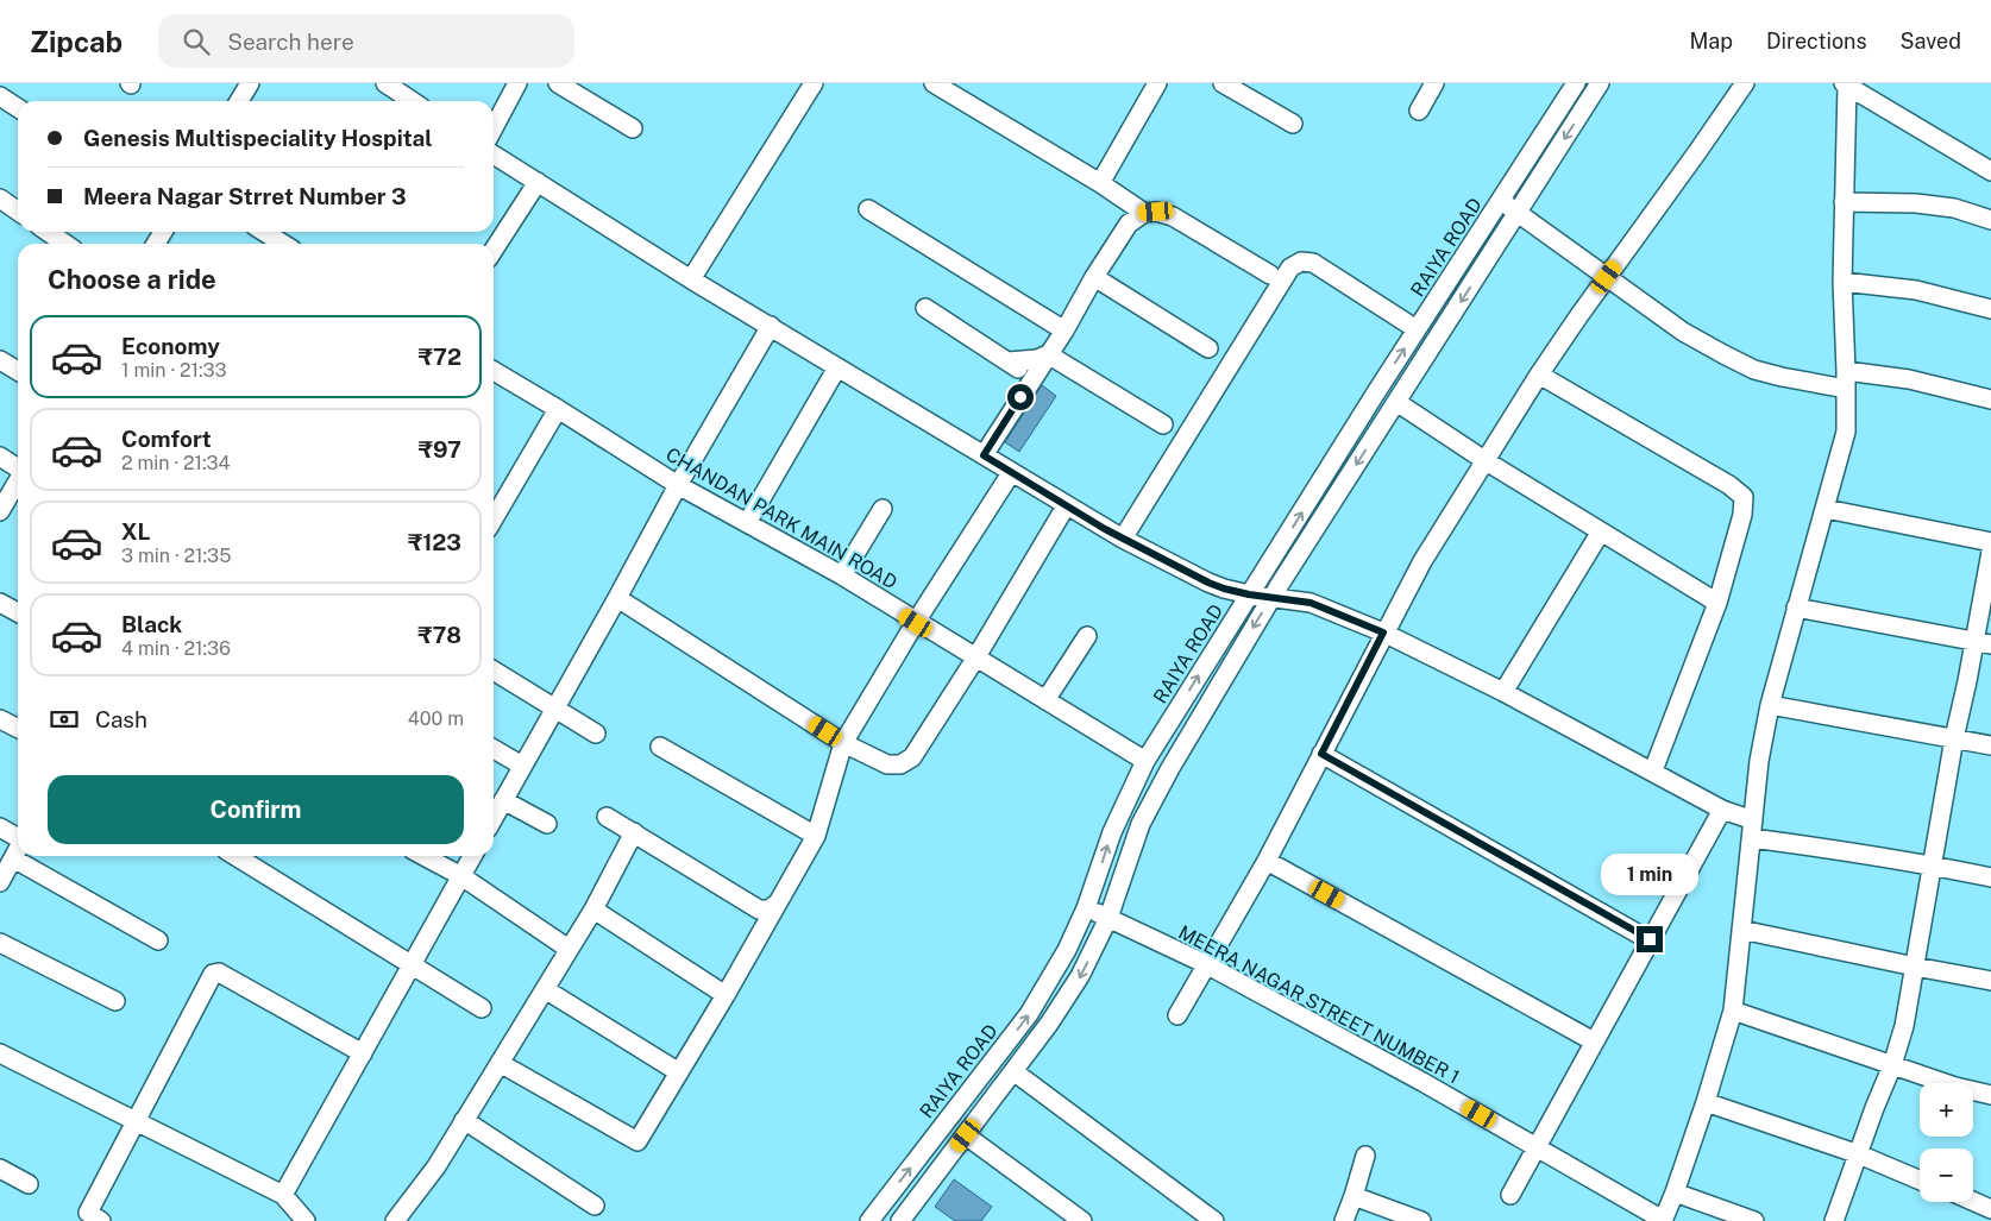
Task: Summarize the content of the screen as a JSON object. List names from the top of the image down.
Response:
{
  "streets": {
    "street": ["RAIYA ROAD", "CHANDAN PARK MAIN ROAD", "MEERA NAGAR STREET NUMBER 1"]
  },
  "crossings": [
    ["RAIYA ROAD", "CHANDAN PARK MAIN ROAD"],
    ["RAIYA ROAD", "MEERA NAGAR STREET NUMBER 1"]
  ],
  "page": {
    "header": "Zipcab",
    "search": "Search here",
    "nav": ["Map", "Directions", "Saved"],
    "banner": ["Genesis Multispeciality Hospital", "Meera Nagar Strret Number 3"],
    "heading": "Choose a ride",
    "list": [
      {
        "name": "Economy",
        "note": "1 min · 21:33",
        "value": "₹72"
      },
      {
        "name": "Comfort",
        "note": "2 min · 21:34",
        "value": "₹97"
      },
      {
        "name": "XL",
        "note": "3 min · 21:35",
        "value": "₹123"
      },
      {
        "name": "Black",
        "note": "4 min · 21:36",
        "value": "₹78"
      }
    ],
    "pay": ["Cash", "400 m"],
    "buttons": "Confirm",
    "bubble": "1 min",
    "map_buttons": ["+", "−"]
  }
}
